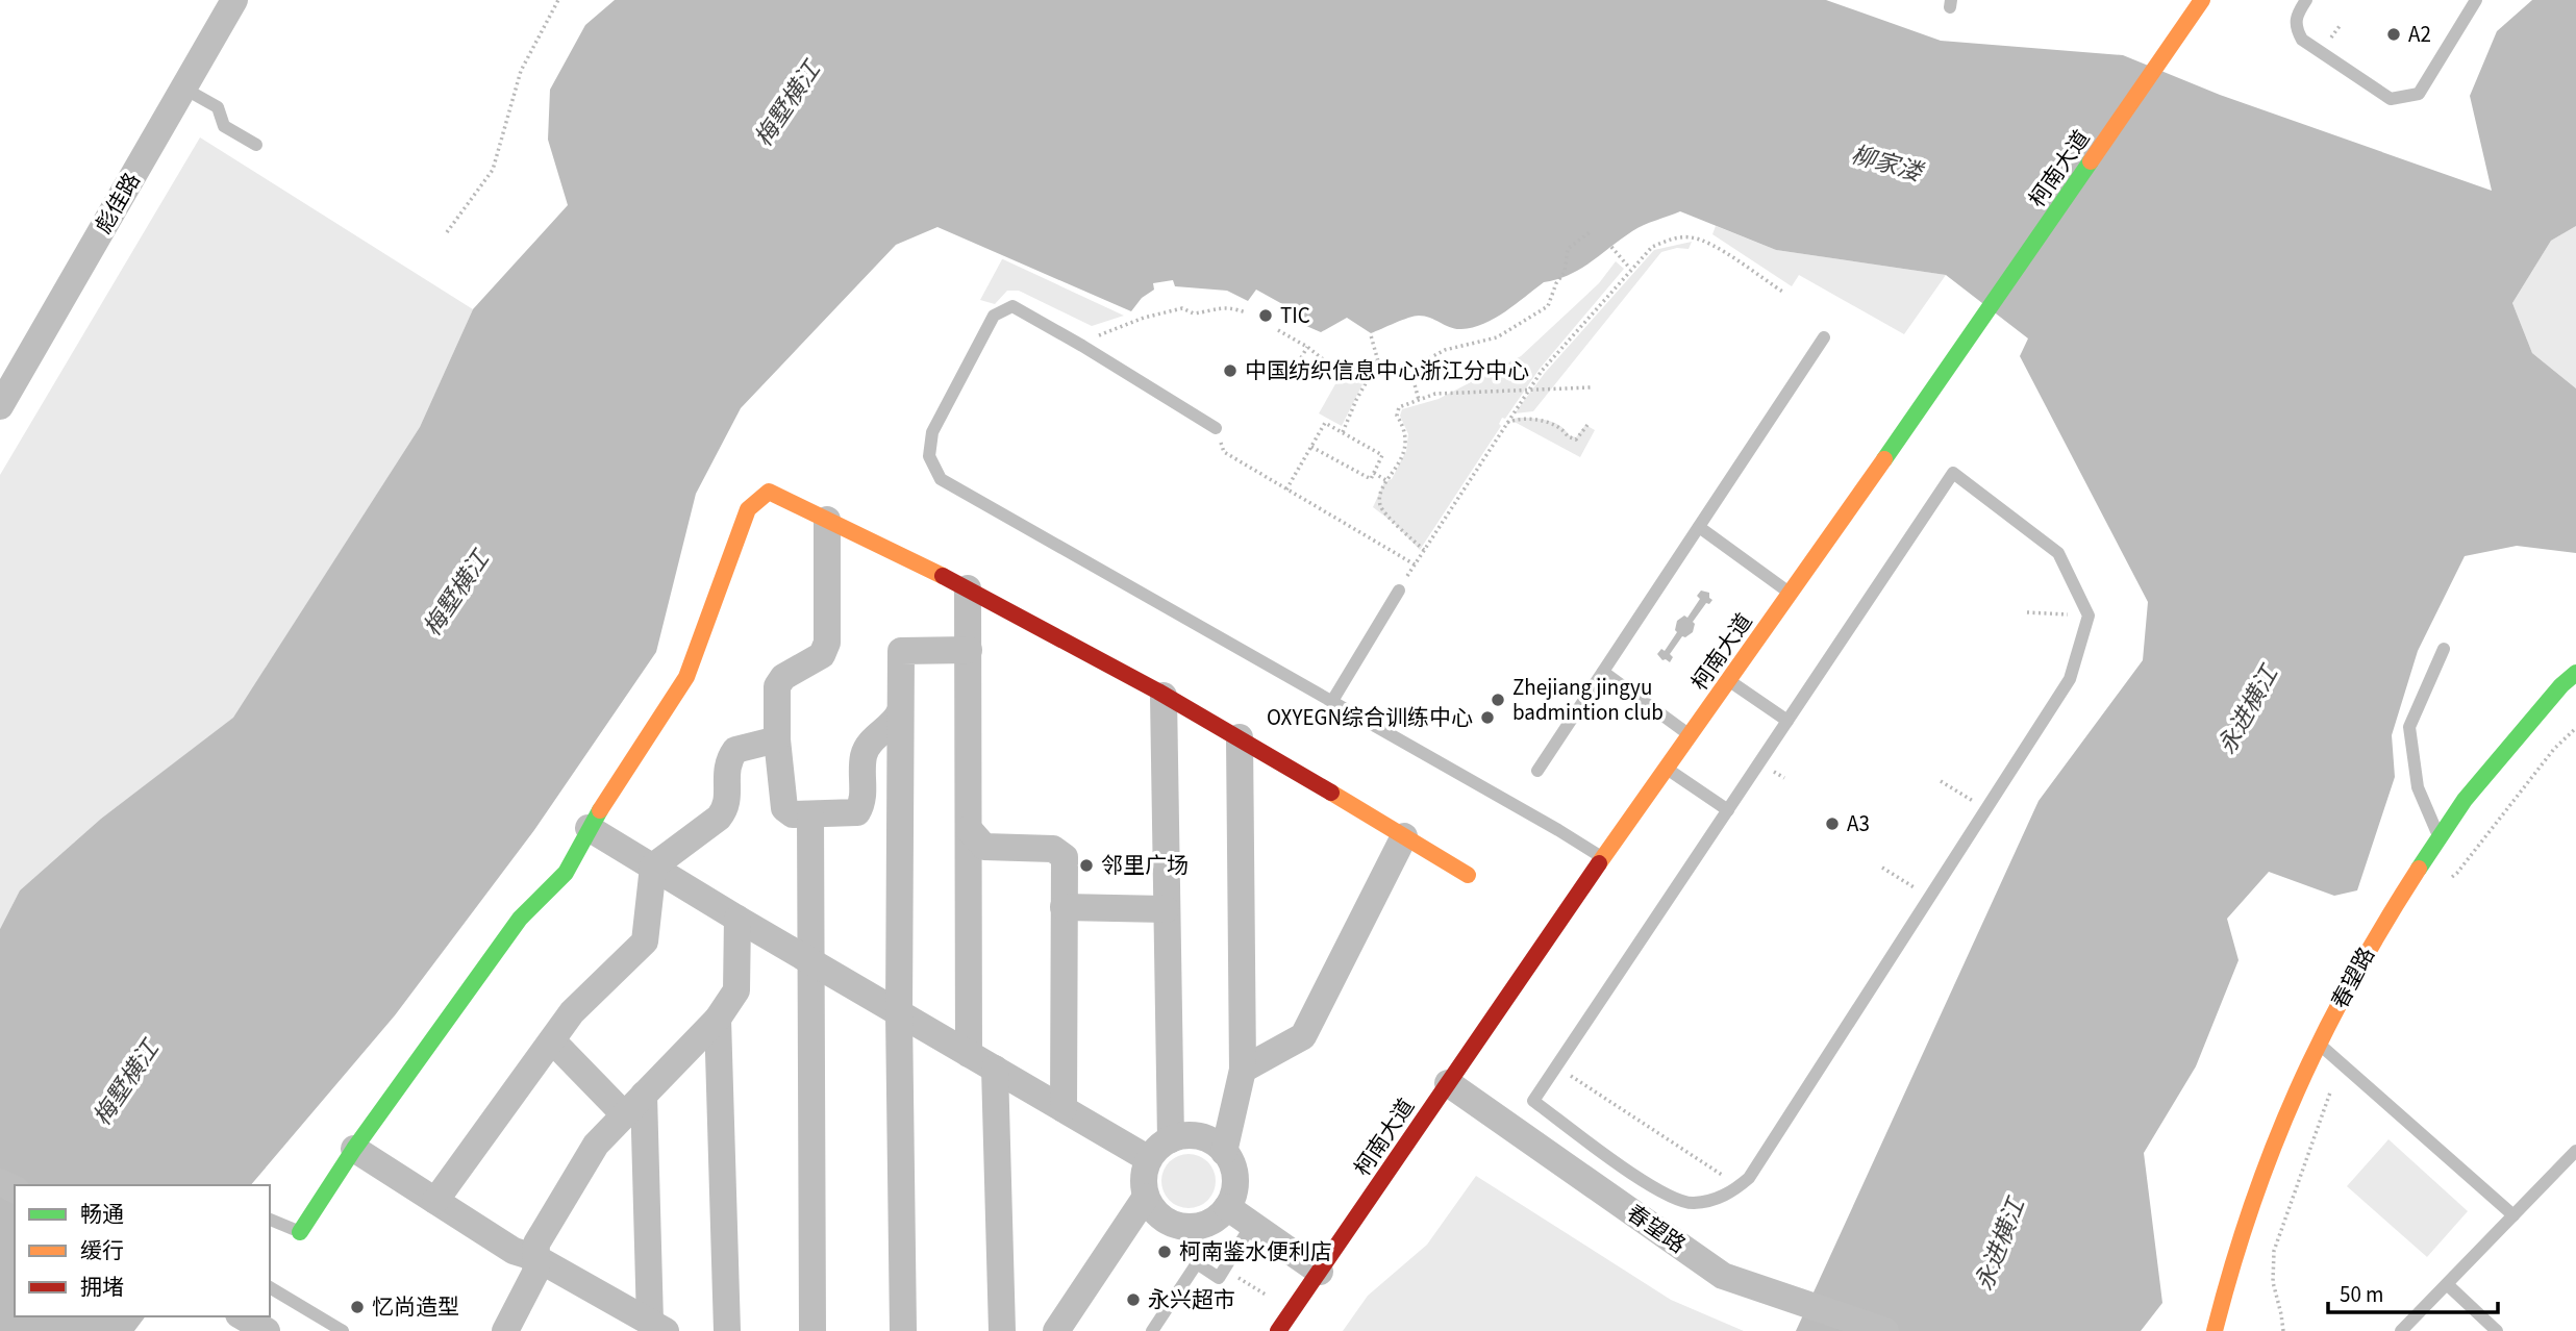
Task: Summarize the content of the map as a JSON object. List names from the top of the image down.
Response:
{
  "streets": {
    "street": ["柯南大道", "彪佳路", "春望路"]
  },
  "crossings": [
    ["柯南大道", "春望路"]
  ],
  "water": ["梅墅横江", "柳家溇", "永进横江"],
  "places": [
    "A2",
    "TIC",
    "中国纺织信息中心浙江分中心",
    "Zhejiang jingyu badmintion club",
    "OXYEGN综合训练中心",
    "A3",
    "邻里广场",
    "柯南鉴水便利店",
    "永兴超市",
    "忆尚造型"
  ],
  "legend": ["畅通", "缓行", "拥堵"],
  "scale_bar": "50 m"
}
